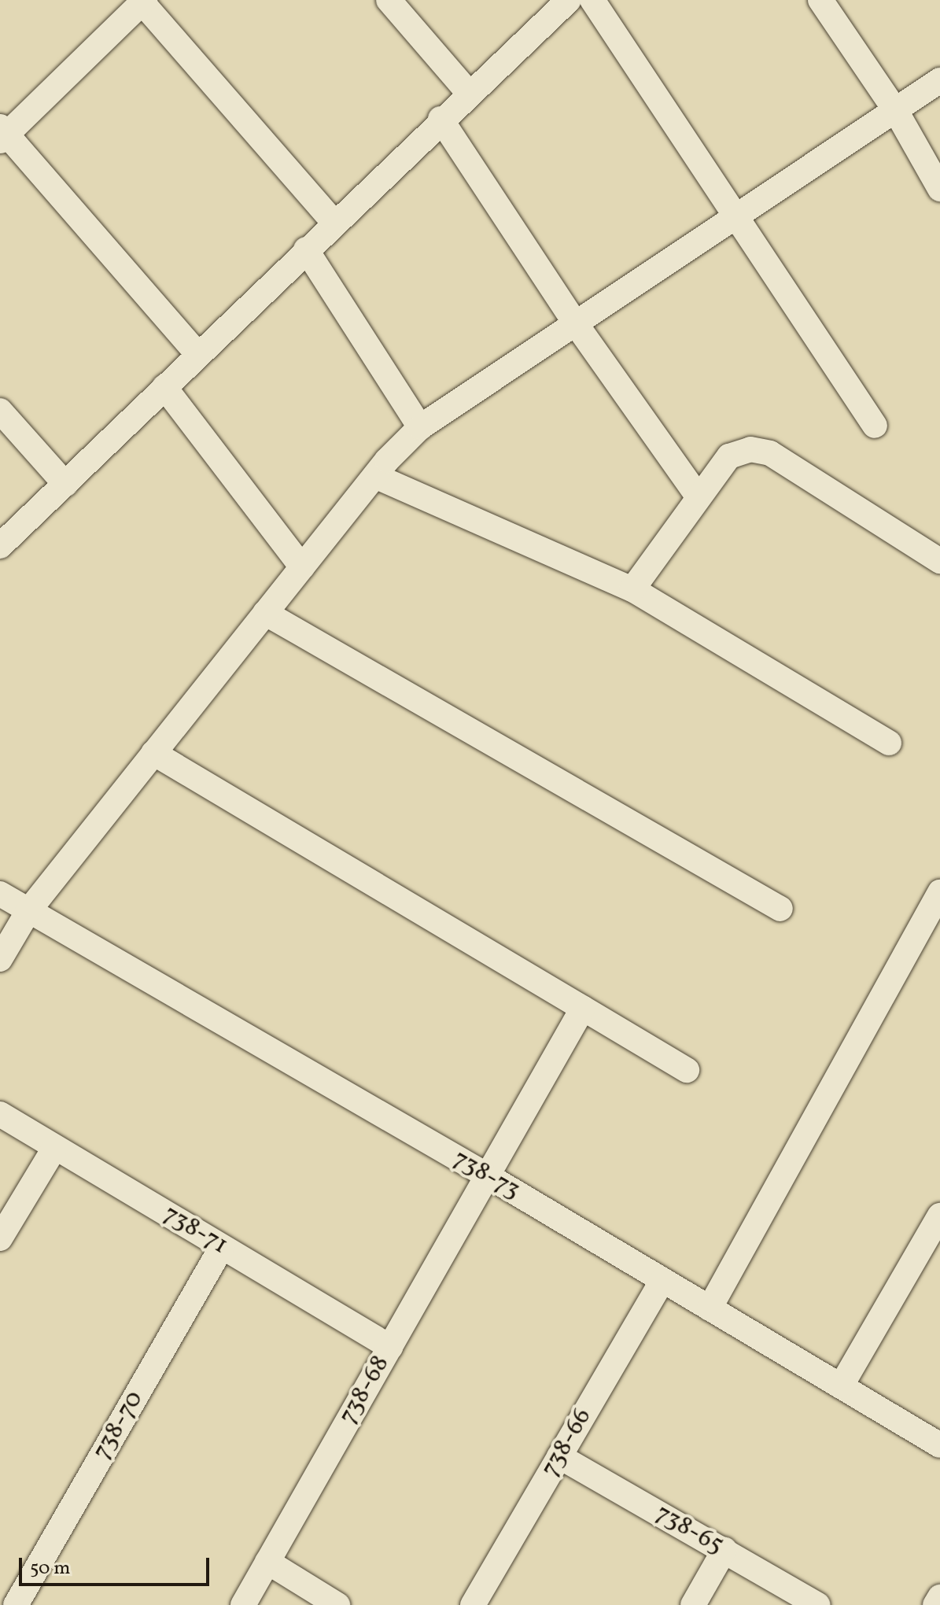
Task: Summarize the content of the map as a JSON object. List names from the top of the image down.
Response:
{
  "streets": {
    "street": [
      "738-73",
      "738-71",
      "738-68",
      "738-70",
      "738-66",
      "738-65"
    ]
  },
  "crossings": [
    ["738-73", "738-68"],
    ["738-73", "738-66"],
    ["738-71", "738-68"],
    ["738-71", "738-70"],
    ["738-66", "738-65"]
  ],
  "scale_bar": "50 m"
}
